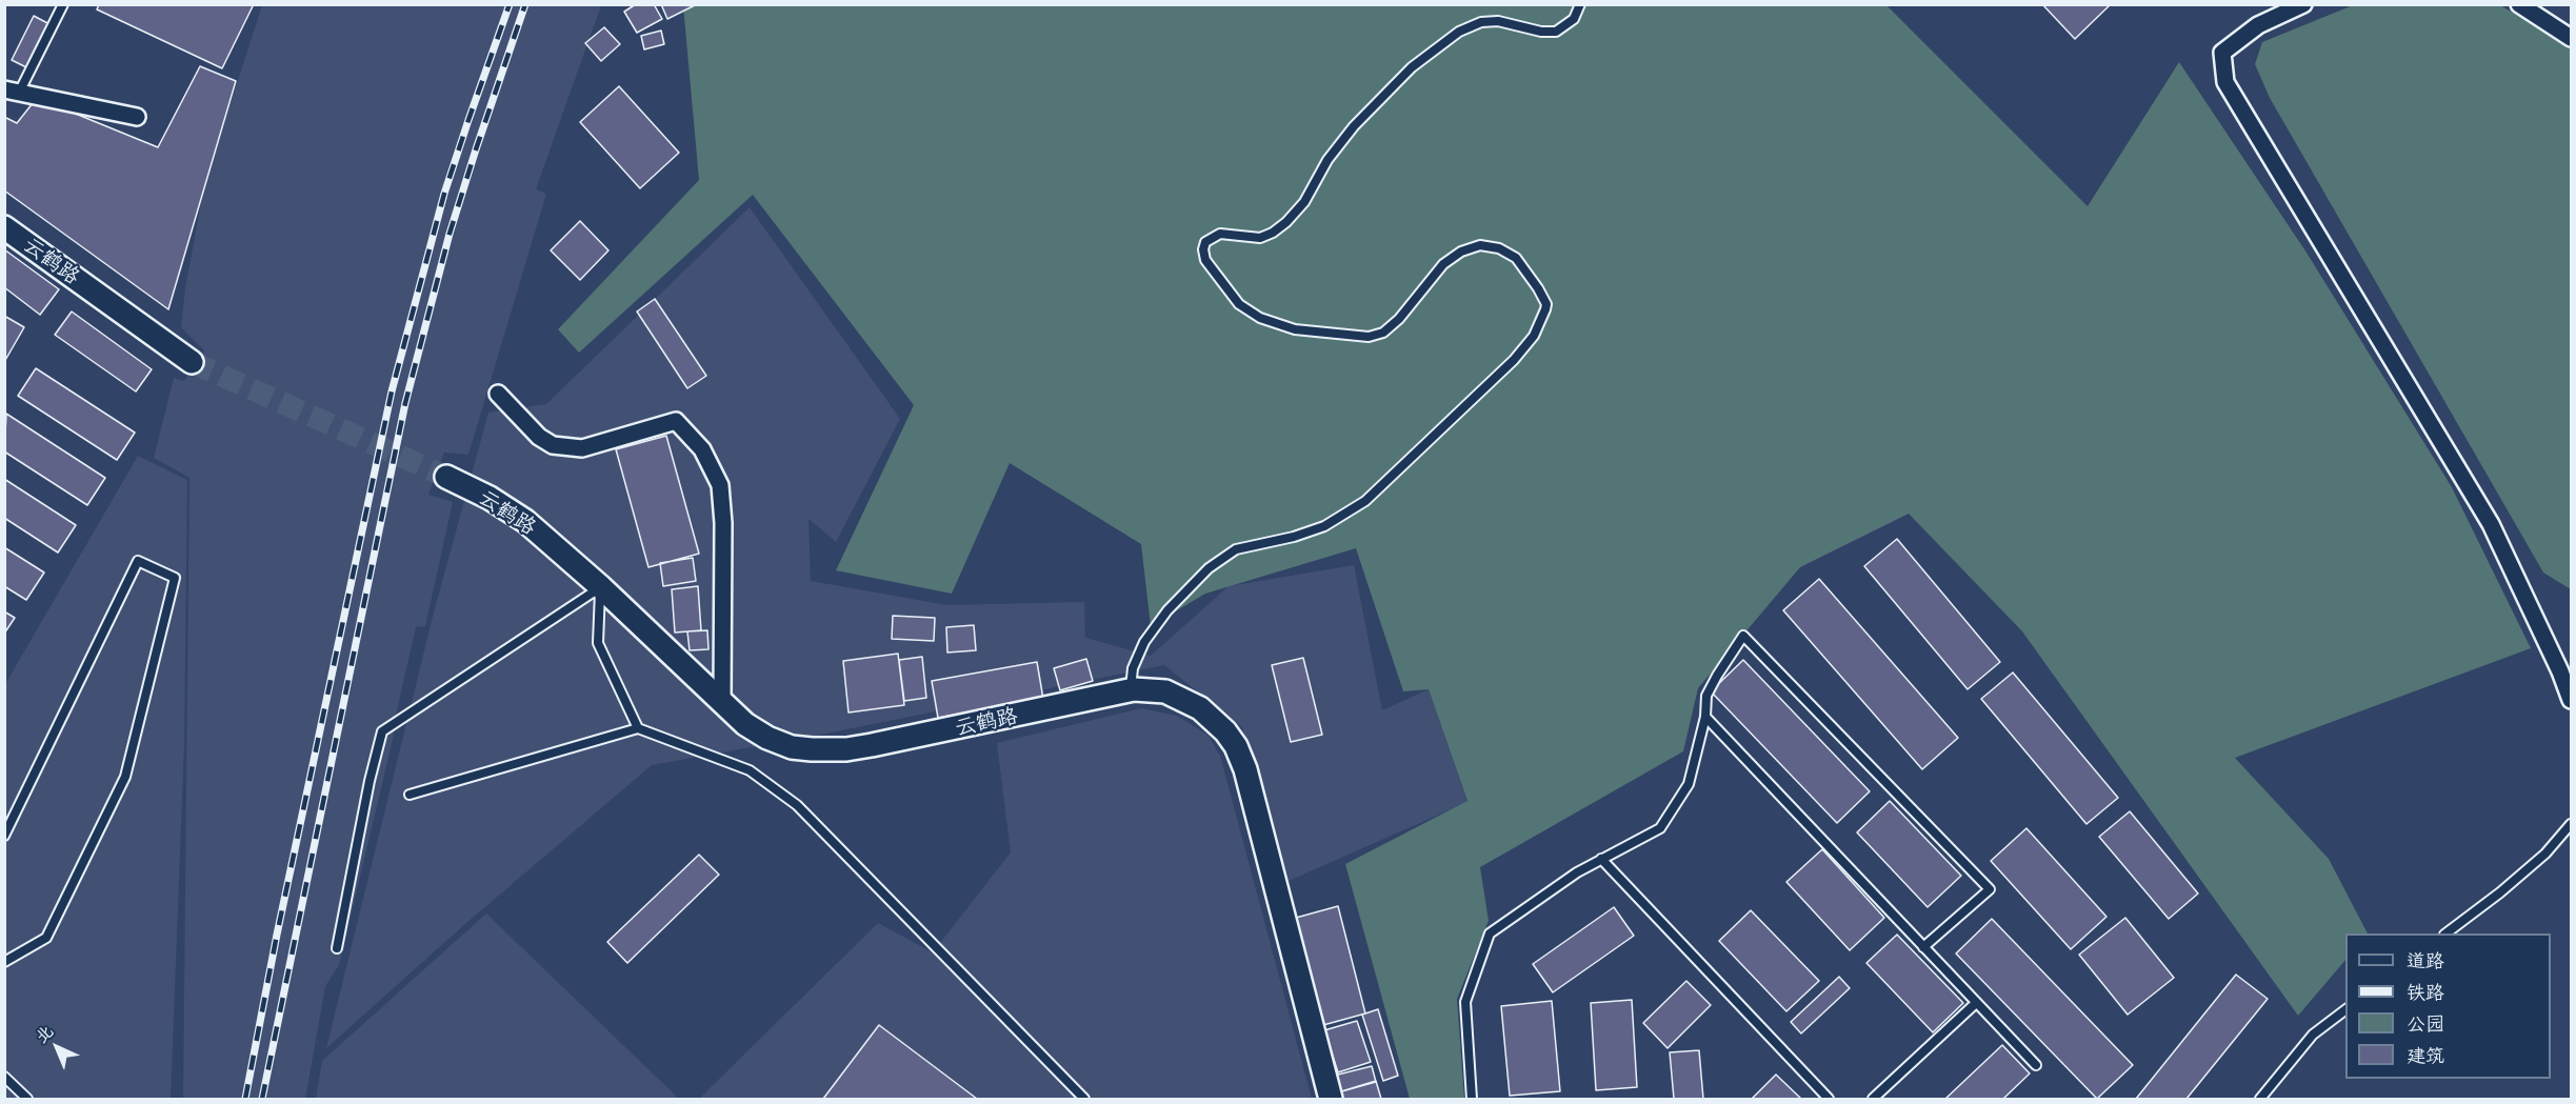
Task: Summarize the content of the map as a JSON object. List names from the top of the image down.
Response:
{
  "streets": {
    "street": ["云鹤路"]
  },
  "legend": [
    "道路",
    "铁路",
    "公园",
    "建筑"
  ],
  "north": "top left"
}
